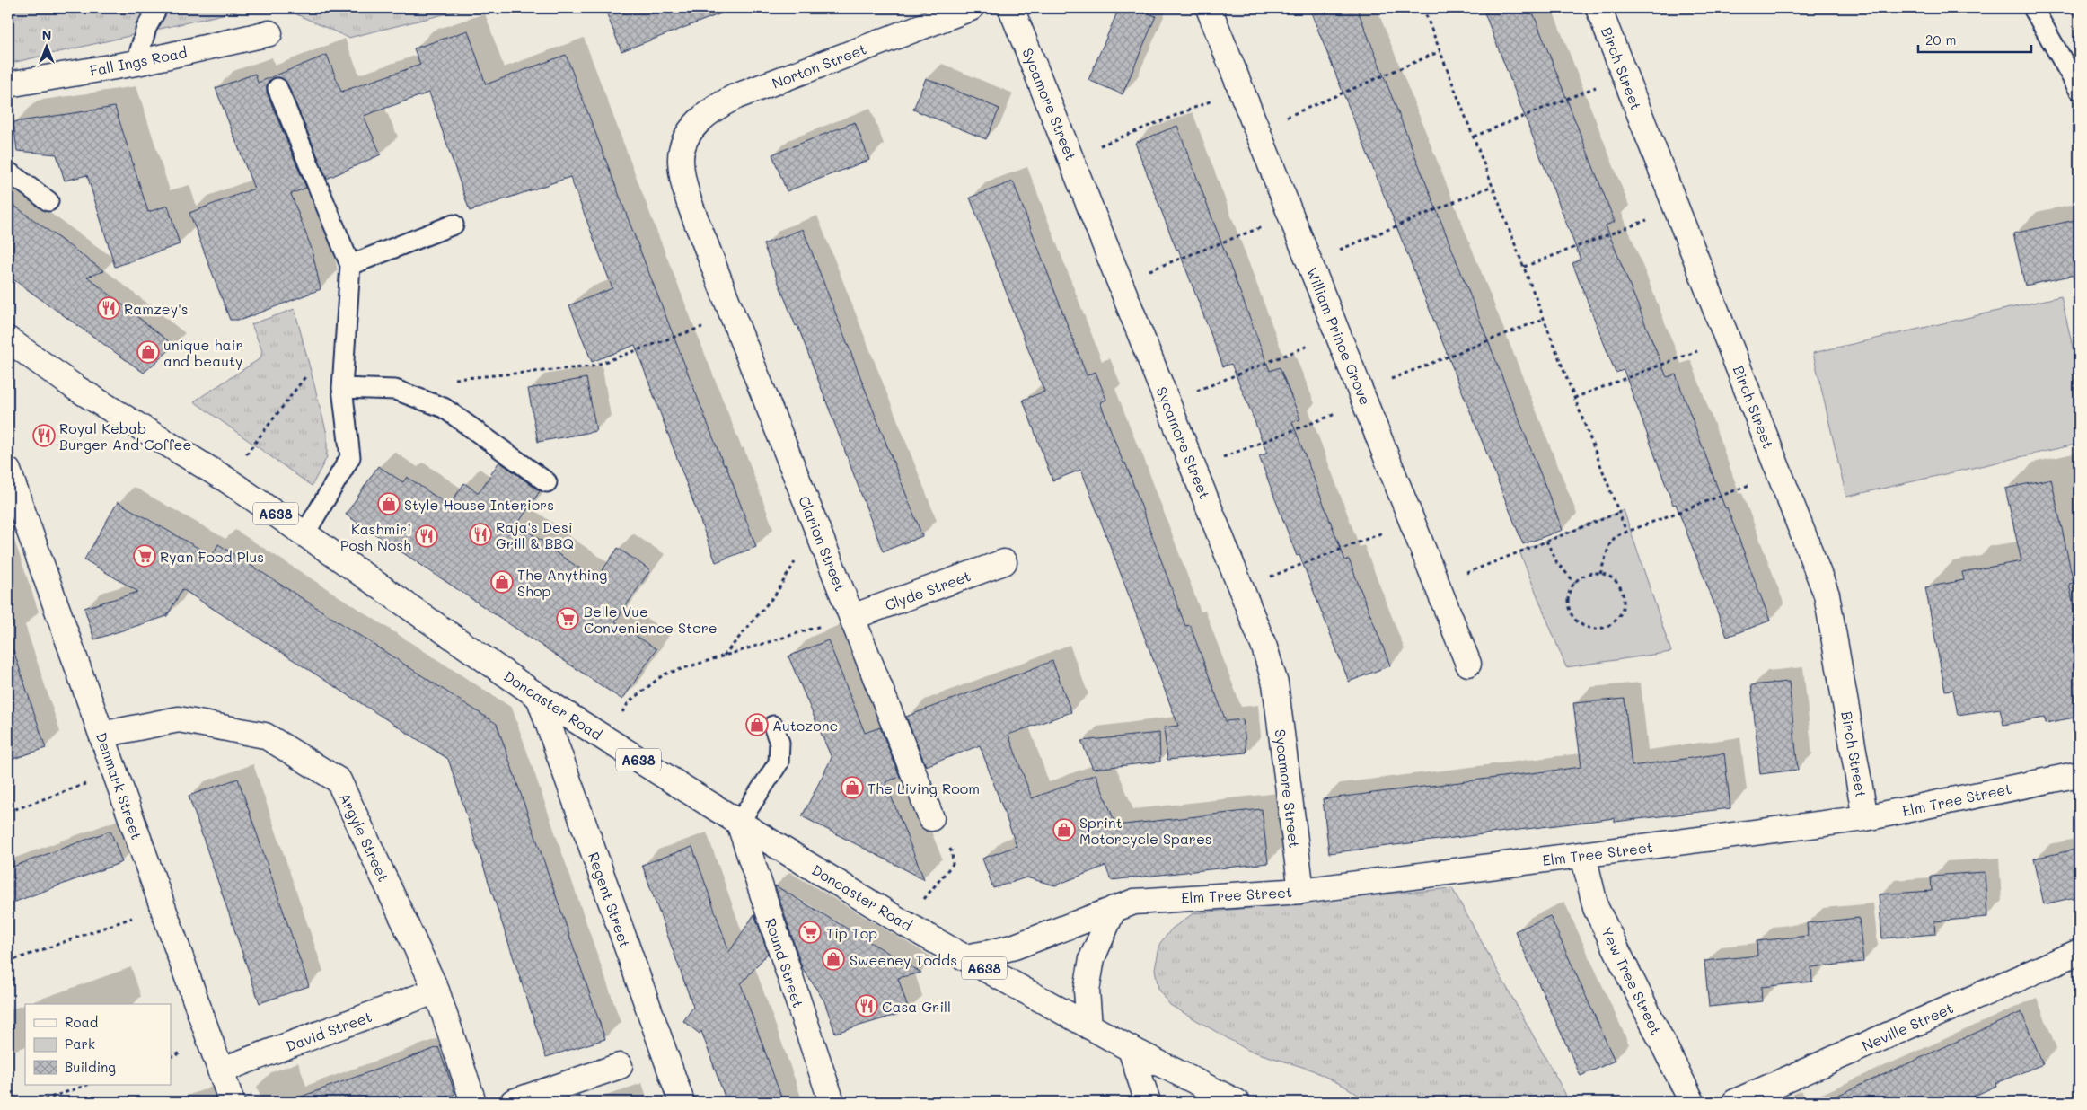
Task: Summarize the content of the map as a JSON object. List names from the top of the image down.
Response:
{
  "streets": {
    "main road": [
      "Fall Ings Road",
      "Norton Street",
      "Birch Street",
      "Sycamore Street",
      "William Prince Grove",
      "A638",
      "Clarion Street",
      "Clyde Street",
      "Doncaster Road",
      "Denmark Street",
      "Elm Tree Street",
      "Argyle Street",
      "Regent Street",
      "Round Street",
      "Yew Tree Street",
      "Neville Street",
      "David Street"
    ]
  },
  "crossings": [
    ["Norton Street", "Clarion Street"],
    ["Birch Street", "Elm Tree Street"],
    ["Sycamore Street", "Elm Tree Street"],
    ["Clarion Street", "Clyde Street"],
    ["Doncaster Road", "Elm Tree Street"],
    ["Doncaster Road", "Regent Street"],
    ["Doncaster Road", "Round Street"],
    ["Denmark Street", "Argyle Street"],
    ["Denmark Street", "David Street"],
    ["Elm Tree Street", "Yew Tree Street"],
    ["Argyle Street", "David Street"]
  ],
  "places": {
    "restaurant": [
      "Ramzey's",
      "Royal Kebab Burger And Coffee",
      "Raja's Desi Grill & BBQ",
      "Kashmiri Posh Nosh",
      "Casa Grill"
    ],
    "shop": [
      "unique hair and beauty",
      "Style House Interiors",
      "The Anything Shop",
      "Autozone",
      "The Living Room",
      "Sprint Motorcycle Spares",
      "Sweeney Todds"
    ],
    "supermarket": ["Ryan Food Plus", "Belle Vue Convenience Store", "Tip Top"]
  },
  "legend": ["Road", "Park", "Building"],
  "scale_bar": "20 m",
  "north": "top"
}
